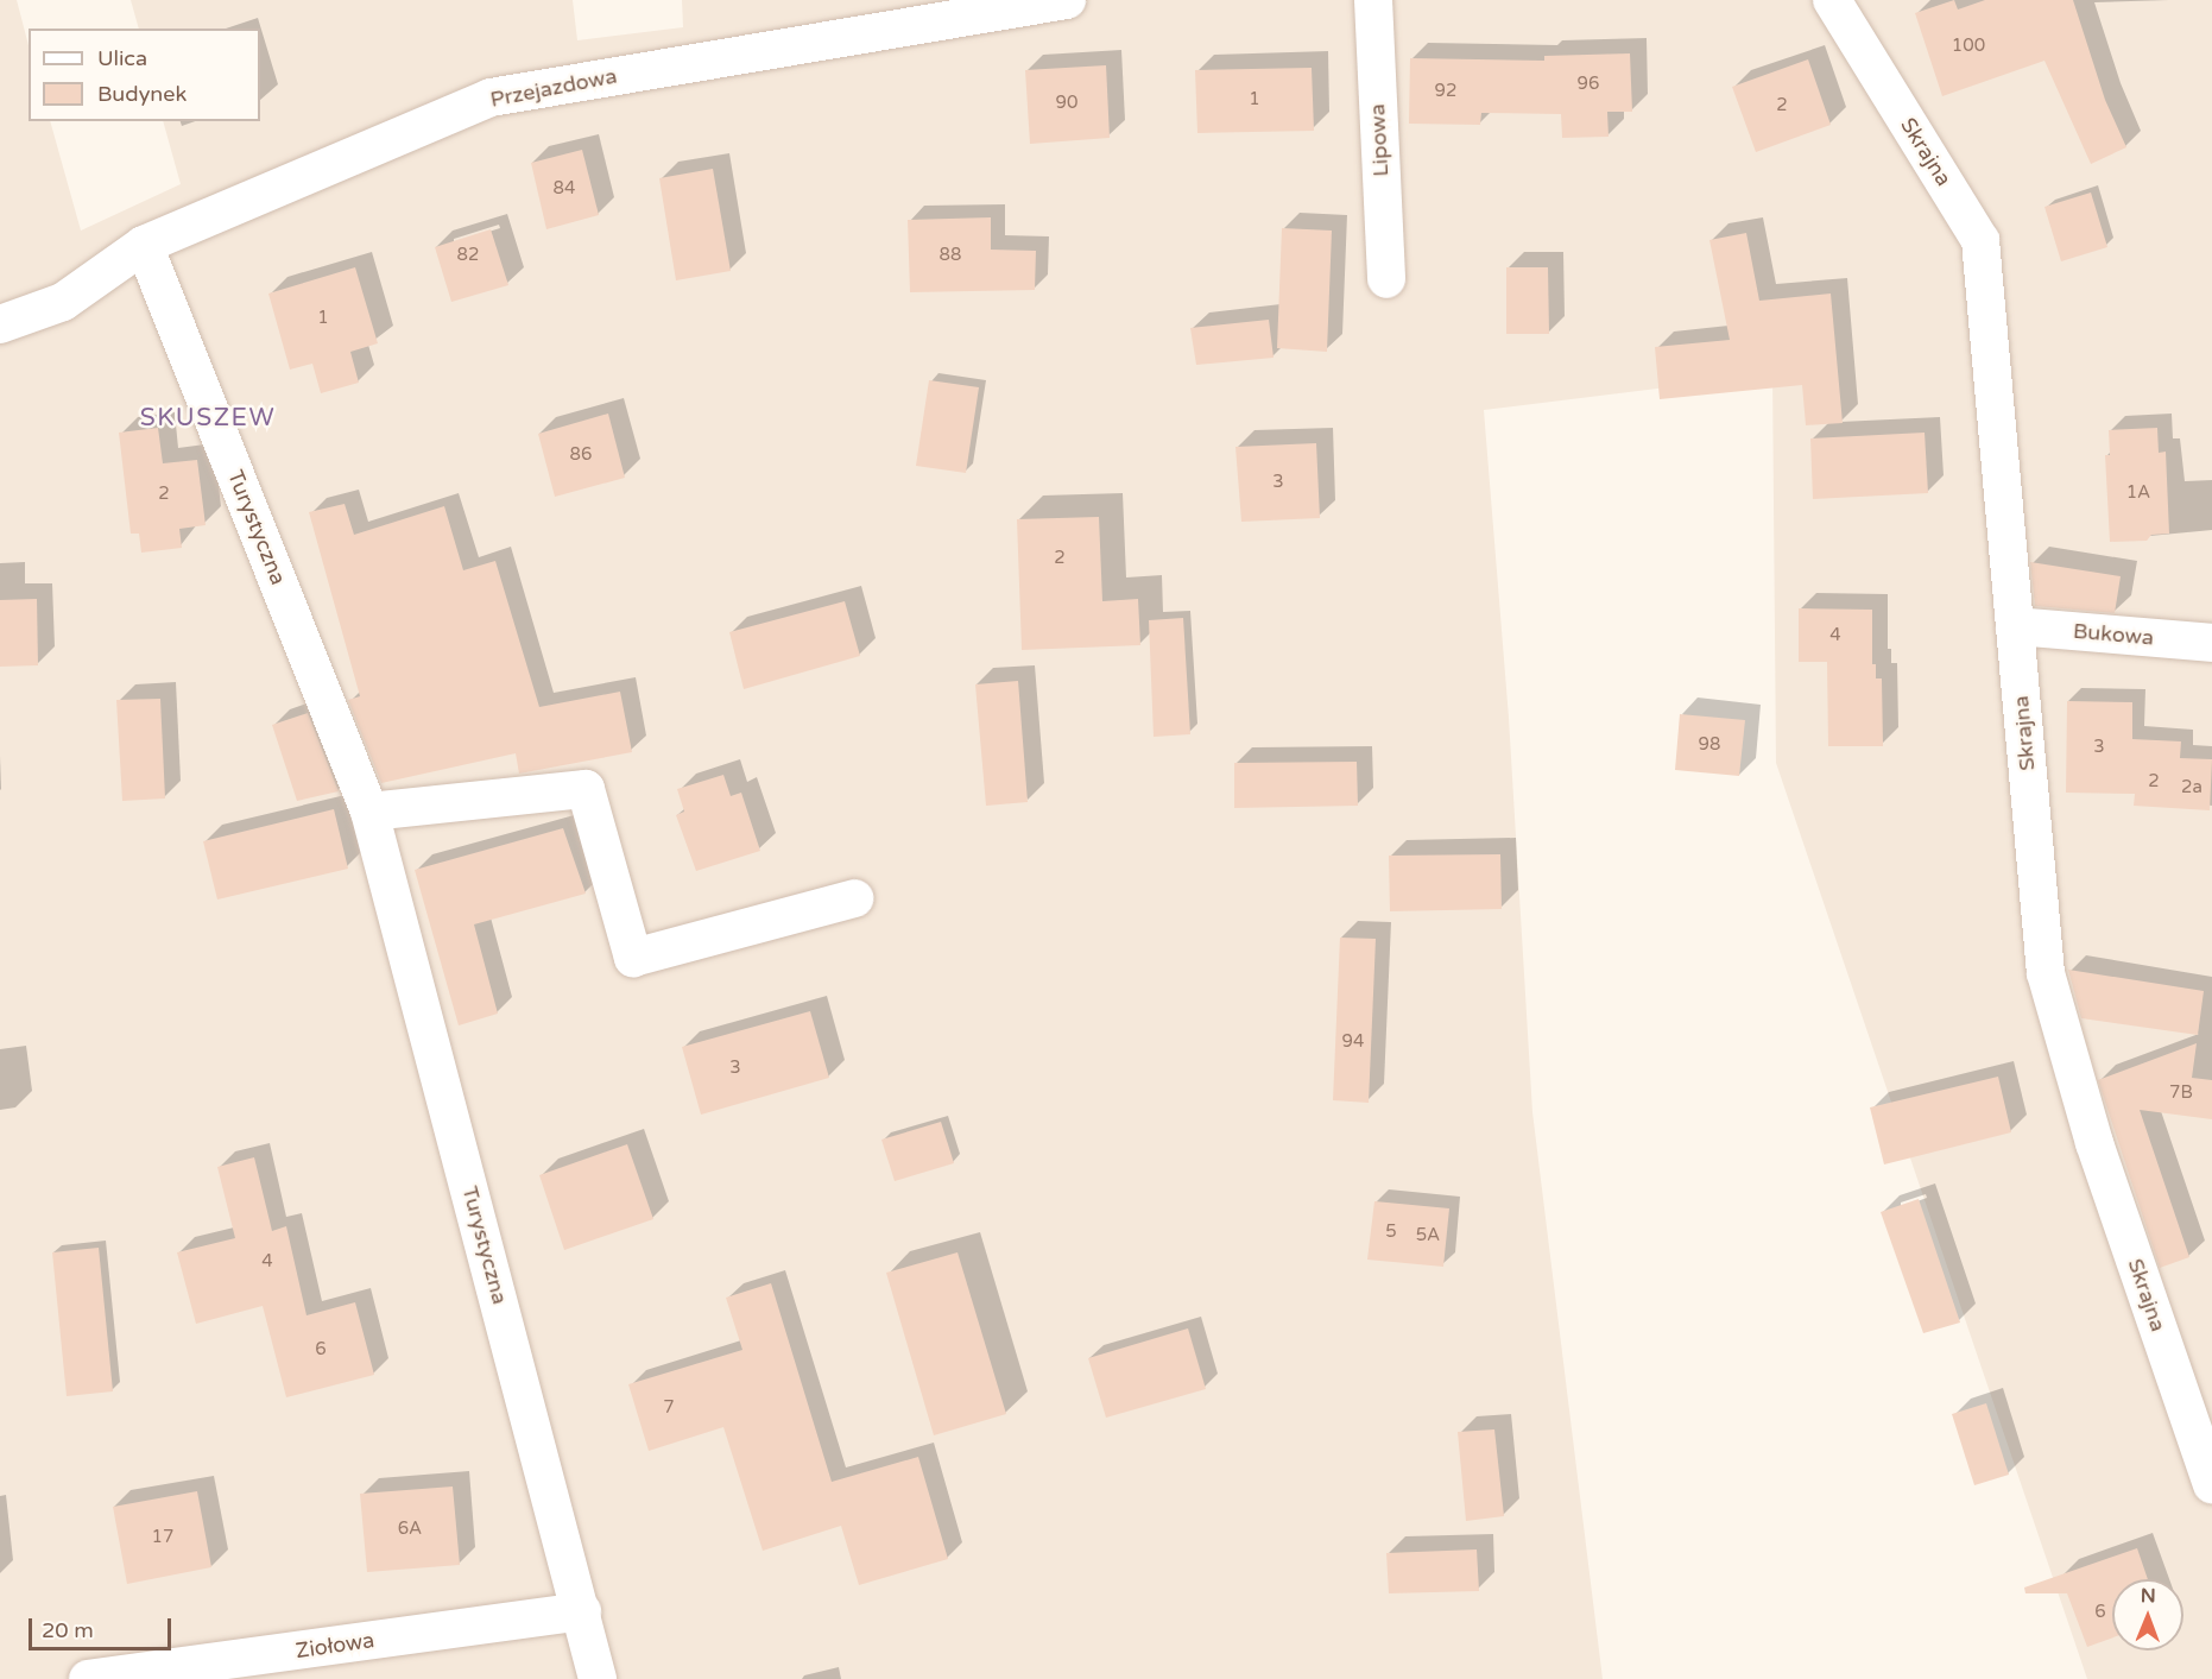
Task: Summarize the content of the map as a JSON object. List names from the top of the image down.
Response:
{
  "streets": {
    "street": [
      "Przejazdowa",
      "Lipowa",
      "Skrajna",
      "Turystyczna",
      "Bukowa",
      "Ziołowa"
    ]
  },
  "crossings": [
    ["Przejazdowa", "Turystyczna"],
    ["Skrajna", "Bukowa"],
    ["Turystyczna", "Ziołowa"]
  ],
  "districts": ["SKUSZEW"],
  "house_numbers": [
    "100",
    "96",
    "92",
    "1",
    "90",
    "2",
    "84",
    "82",
    "88",
    "1",
    "86",
    "3",
    "1A",
    "2",
    "2",
    "4",
    "98",
    "3",
    "2",
    "2a",
    "94",
    "3",
    "7B",
    "5",
    "5A",
    "4",
    "6",
    "7",
    "6A",
    "17",
    "6"
  ],
  "legend": ["Ulica", "Budynek"],
  "scale_bar": "20 m",
  "north": "top"
}
